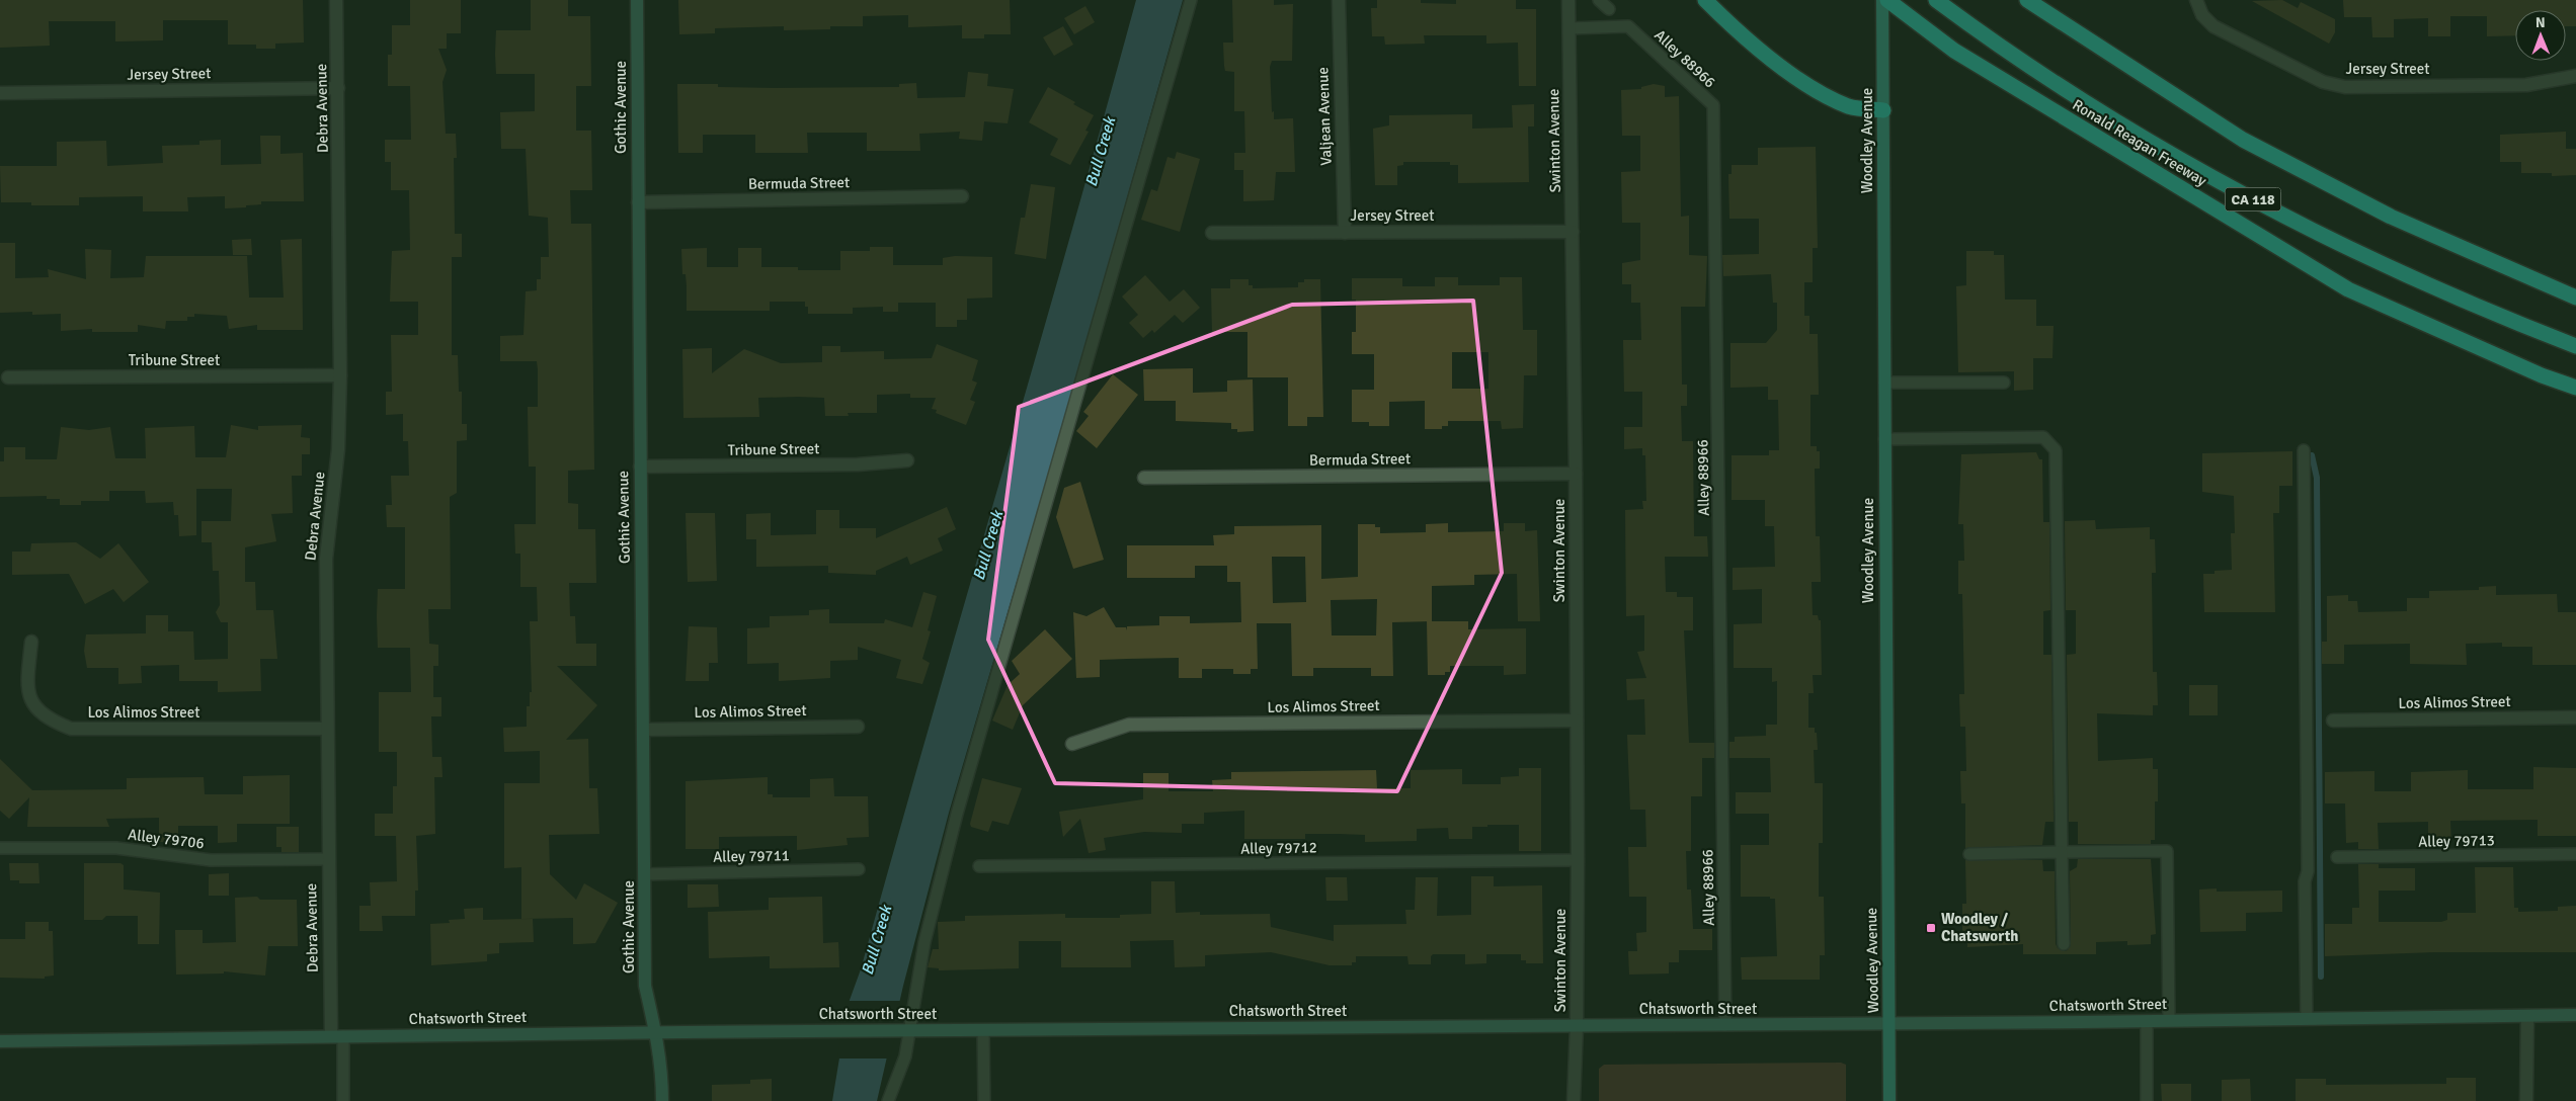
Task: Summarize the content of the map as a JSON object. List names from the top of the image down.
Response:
{
  "streets": {
    "highway": ["Ronald Reagan Freeway", "CA 118"],
    "main road": ["Gothic Avenue", "Woodley Avenue", "Chatsworth Street"],
    "street": [
      "Jersey Street",
      "Debra Avenue",
      "Valjean Avenue",
      "Swinton Avenue",
      "Bermuda Street",
      "Tribune Street",
      "Los Alimos Street"
    ],
    "lane": [
      "Alley 88966",
      "Alley 79706",
      "Alley 79713",
      "Alley 79712",
      "Alley 79711"
    ]
  },
  "crossings": [
    ["Alley 88966", "Swinton Avenue"],
    ["Alley 88966", "Chatsworth Street"],
    ["Jersey Street", "Debra Avenue"],
    ["Jersey Street", "Valjean Avenue"],
    ["Jersey Street", "Swinton Avenue"],
    ["Gothic Avenue", "Bermuda Street"],
    ["Gothic Avenue", "Tribune Street"],
    ["Gothic Avenue", "Los Alimos Street"],
    ["Gothic Avenue", "Alley 79711"],
    ["Gothic Avenue", "Chatsworth Street"],
    ["Debra Avenue", "Tribune Street"],
    ["Debra Avenue", "Los Alimos Street"],
    ["Debra Avenue", "Alley 79706"],
    ["Debra Avenue", "Chatsworth Street"],
    ["Swinton Avenue", "Bermuda Street"],
    ["Swinton Avenue", "Los Alimos Street"],
    ["Swinton Avenue", "Alley 79712"],
    ["Swinton Avenue", "Chatsworth Street"],
    ["Woodley Avenue", "Chatsworth Street"]
  ],
  "water": ["Bull Creek"],
  "places": {
    "transit": ["Woodley / Chatsworth"]
  },
  "north": "top"
}
